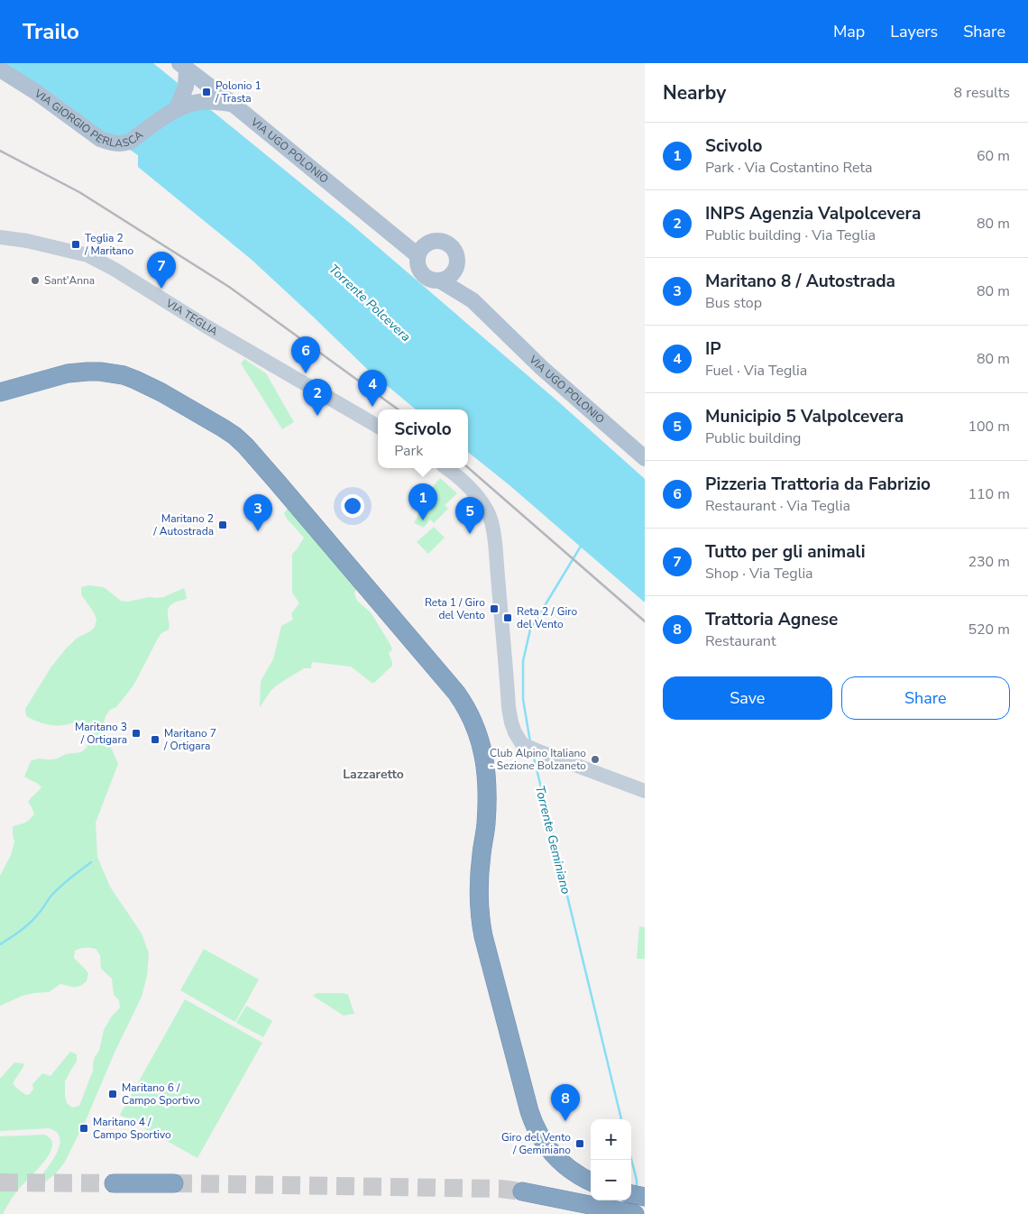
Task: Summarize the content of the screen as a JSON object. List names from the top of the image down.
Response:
{
  "streets": {
    "main road": ["VIA GIORGIO PERLASCA", "VIA UGO POLONIO", "VIA TEGLIA"]
  },
  "crossings": [
    ["VIA GIORGIO PERLASCA", "VIA UGO POLONIO"]
  ],
  "districts": ["Lazzaretto"],
  "water": ["Torrente Polcevera", "Torrente Geminiano"],
  "places": {
    "transit": [
      "Polonio 1 / Trasta",
      "Teglia 2 / Maritano",
      "Maritano 2 / Autostrada",
      "Reta 1 / Giro del Vento",
      "Reta 2 / Giro del Vento",
      "Maritano 3 / Ortigara",
      "Maritano 7 / Ortigara",
      "Maritano 6 / Campo Sportivo",
      "Maritano 4 / Campo Sportivo",
      "Giro del Vento / Geminiano"
    ],
    "other": ["Sant'Anna", "Club Alpino Italiano - Sezione Bolzaneto"]
  },
  "page": {
    "header": "Trailo",
    "nav": ["Map", "Layers", "Share"],
    "heading": ["Nearby", "8 results"],
    "list": [
      {
        "mark": "1",
        "name": "Scivolo",
        "note": "Park · Via Costantino Reta",
        "value": "60 m"
      },
      {
        "mark": "2",
        "name": "INPS Agenzia Valpolcevera",
        "note": "Public building · Via Teglia",
        "value": "80 m"
      },
      {
        "mark": "3",
        "name": "Maritano 8 / Autostrada",
        "note": "Bus stop",
        "value": "80 m"
      },
      {
        "mark": "4",
        "name": "IP",
        "note": "Fuel · Via Teglia",
        "value": "80 m"
      },
      {
        "mark": "5",
        "name": "Municipio 5 Valpolcevera",
        "note": "Public building",
        "value": "100 m"
      },
      {
        "mark": "6",
        "name": "Pizzeria Trattoria da Fabrizio",
        "note": "Restaurant · Via Teglia",
        "value": "110 m"
      },
      {
        "mark": "7",
        "name": "Tutto per gli animali",
        "note": "Shop · Via Teglia",
        "value": "230 m"
      },
      {
        "mark": "8",
        "name": "Trattoria Agnese",
        "note": "Restaurant",
        "value": "520 m"
      }
    ],
    "pins": [
      "7",
      "6",
      "4",
      "2",
      "1",
      "3",
      "5",
      "8"
    ],
    "popup": ["Scivolo", "Park"],
    "buttons": ["Save", "Share"],
    "map_buttons": ["+", "−"]
  }
}
